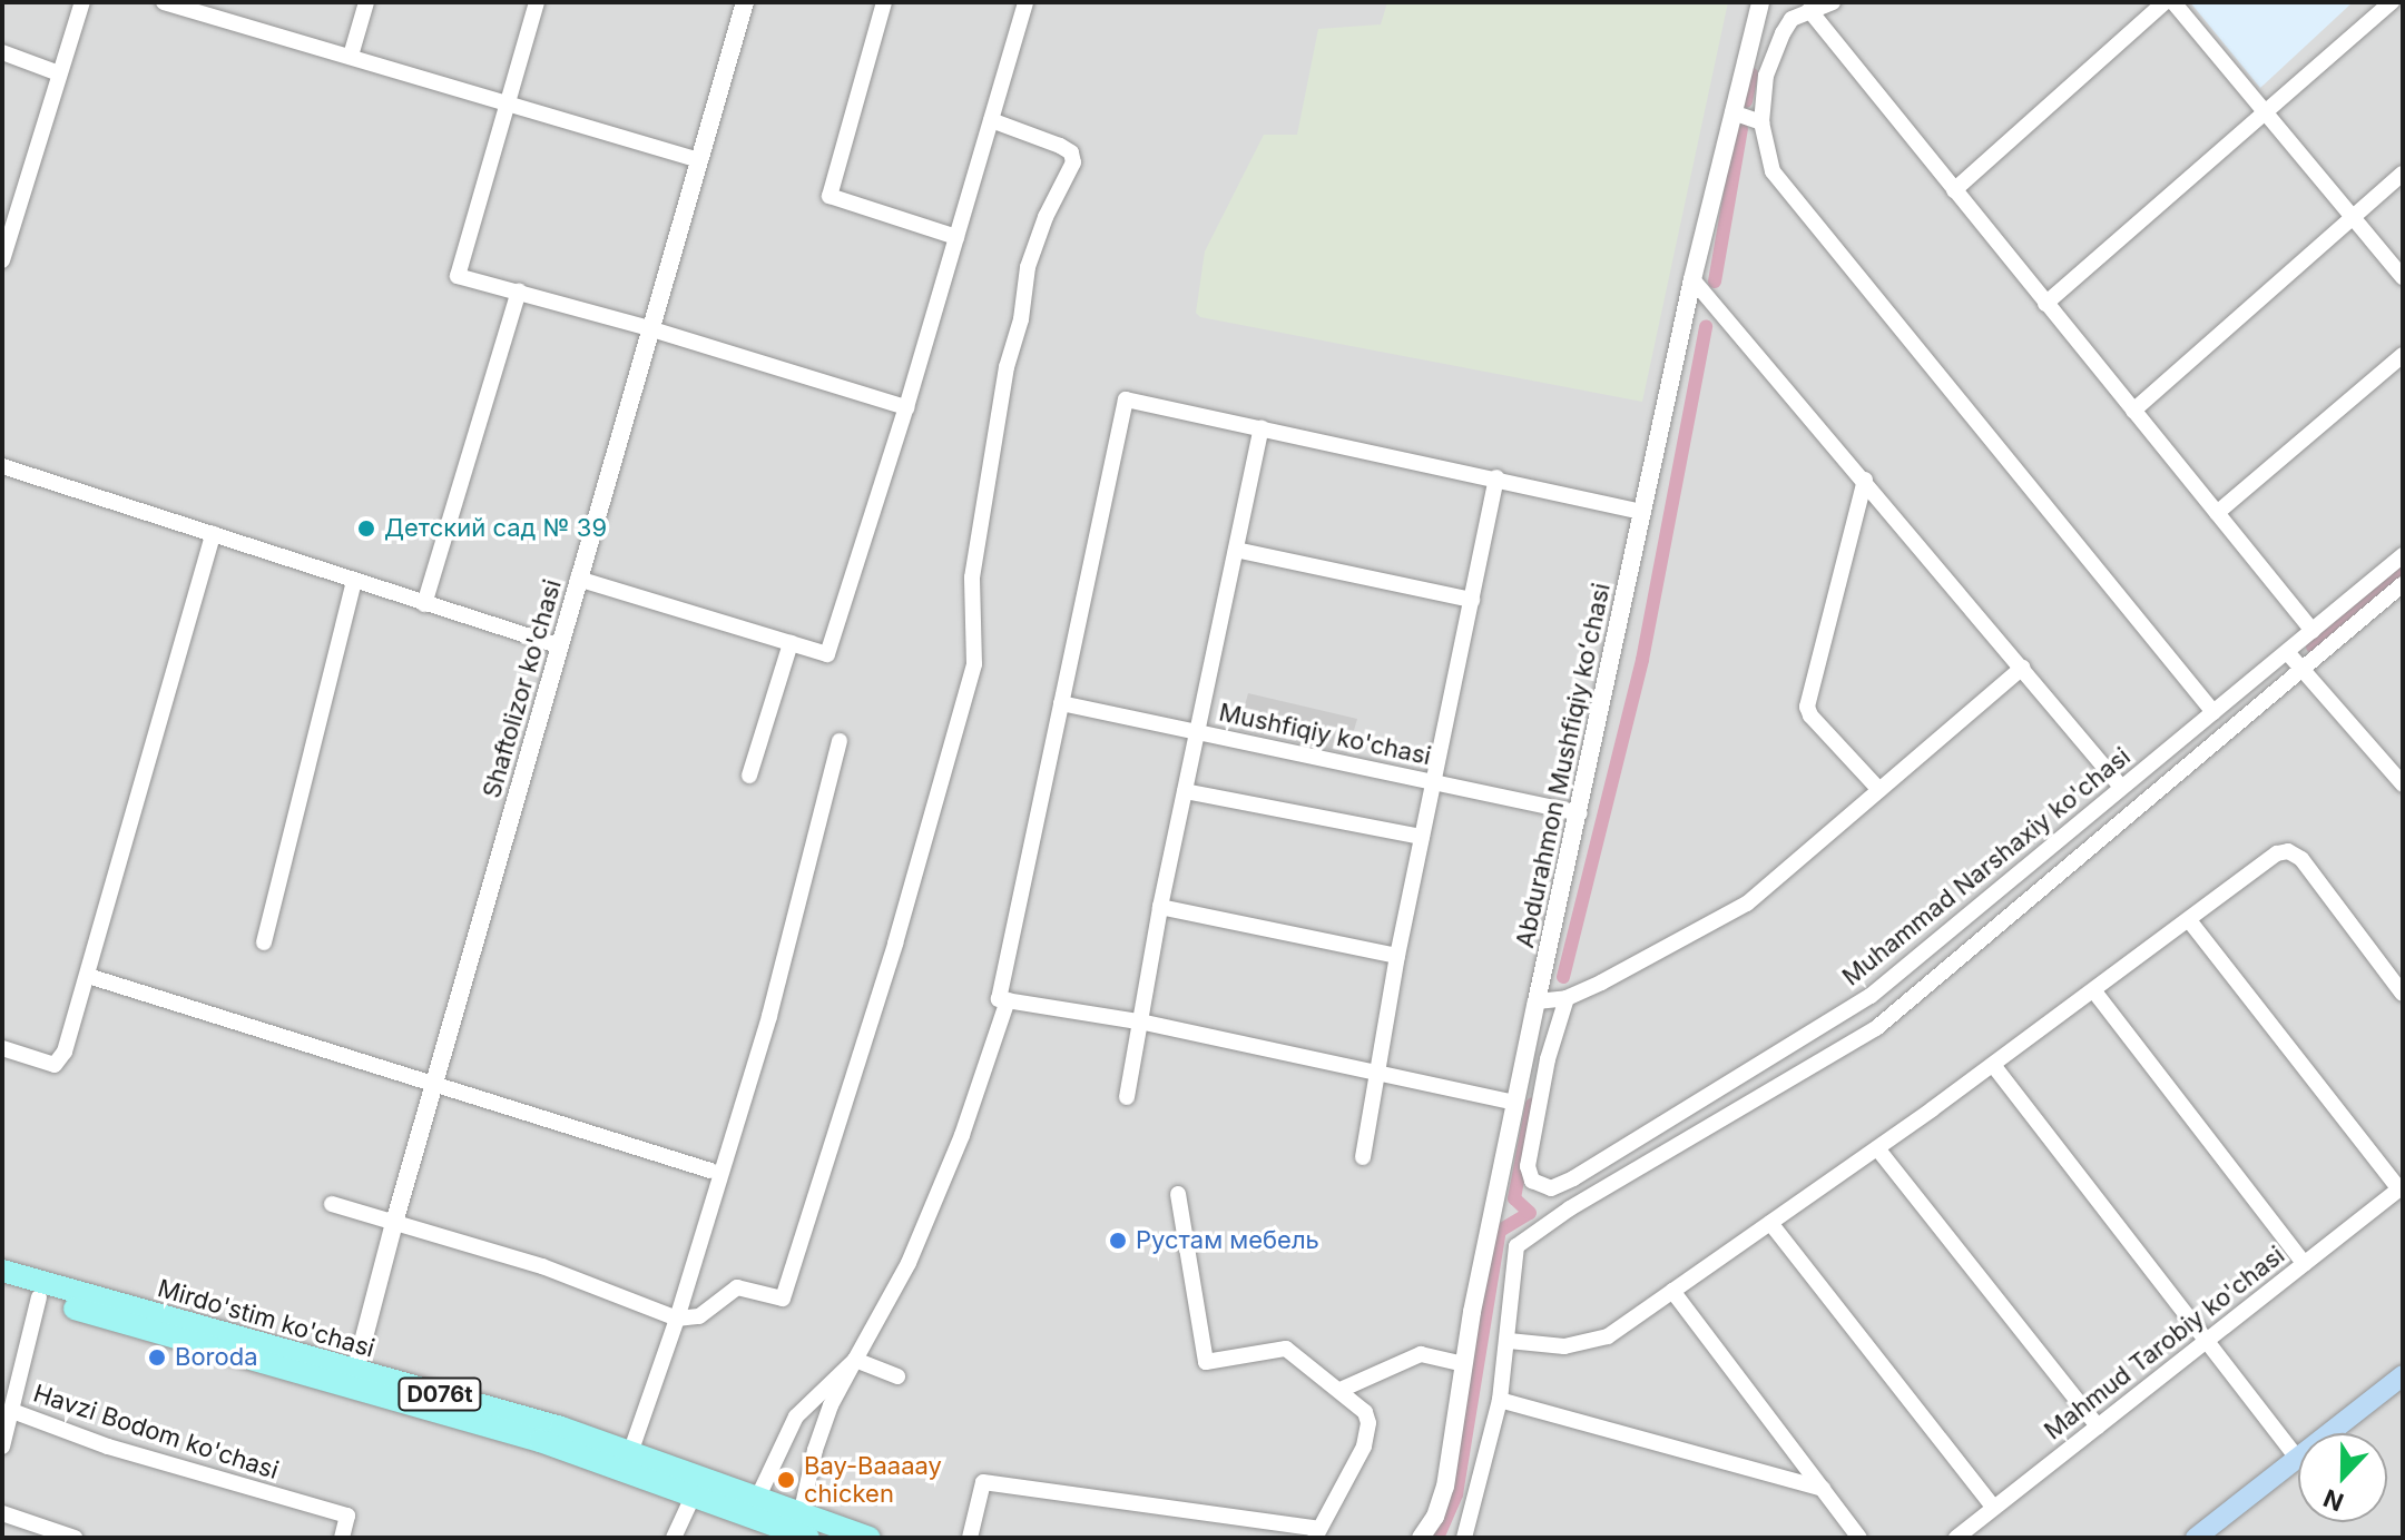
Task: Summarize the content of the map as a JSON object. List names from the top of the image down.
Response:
{
  "streets": {
    "main road": ["Mirdo'stim ko'chasi", "D076t"],
    "street": [
      "Shaftolizor ko'chasi",
      "Mushfiqiy ko'chasi",
      "Abdurahmon Mushfiqiy koʻchasi",
      "Muhammad Narshaxiy ko'chasi",
      "Mahmud Tarobiy ko'chasi",
      "Havzi Bodom ko'chasi"
    ]
  },
  "crossings": [
    ["Shaftolizor ko'chasi", "Mirdo'stim ko'chasi"],
    ["Mushfiqiy ko'chasi", "Abdurahmon Mushfiqiy koʻchasi"],
    ["Mirdo'stim ko'chasi", "Havzi Bodom ko'chasi"]
  ],
  "places": [
    "Детский сад № 39",
    "Рустам мебель",
    "Boroda",
    "Bay-Baaaay chicken"
  ],
  "north": "bottom"
}
